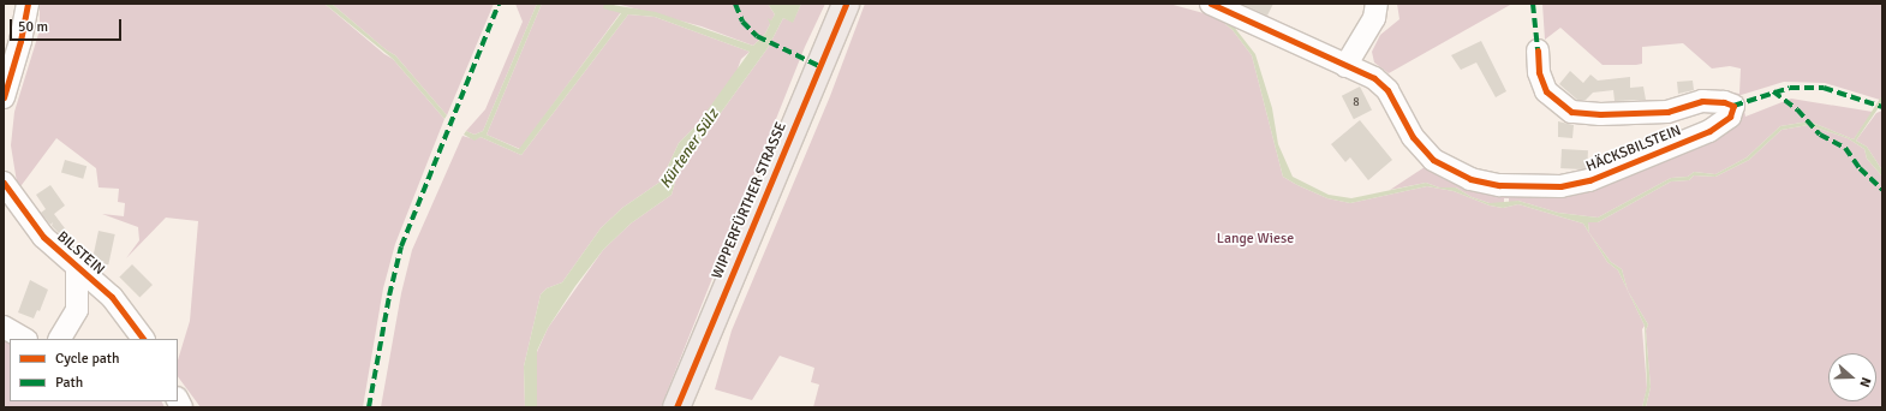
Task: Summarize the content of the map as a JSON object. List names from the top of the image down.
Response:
{
  "streets": {
    "main road": ["WIPPERFÜRTHER STRASSE"],
    "street": ["HÄCKSBILSTEIN", "BILSTEIN"]
  },
  "water": ["Kürtener Sülz"],
  "parks": ["Lange Wiese"],
  "house_numbers": ["8"],
  "legend": ["Cycle path", "Path"],
  "scale_bar": "50 m",
  "north": "right"
}
